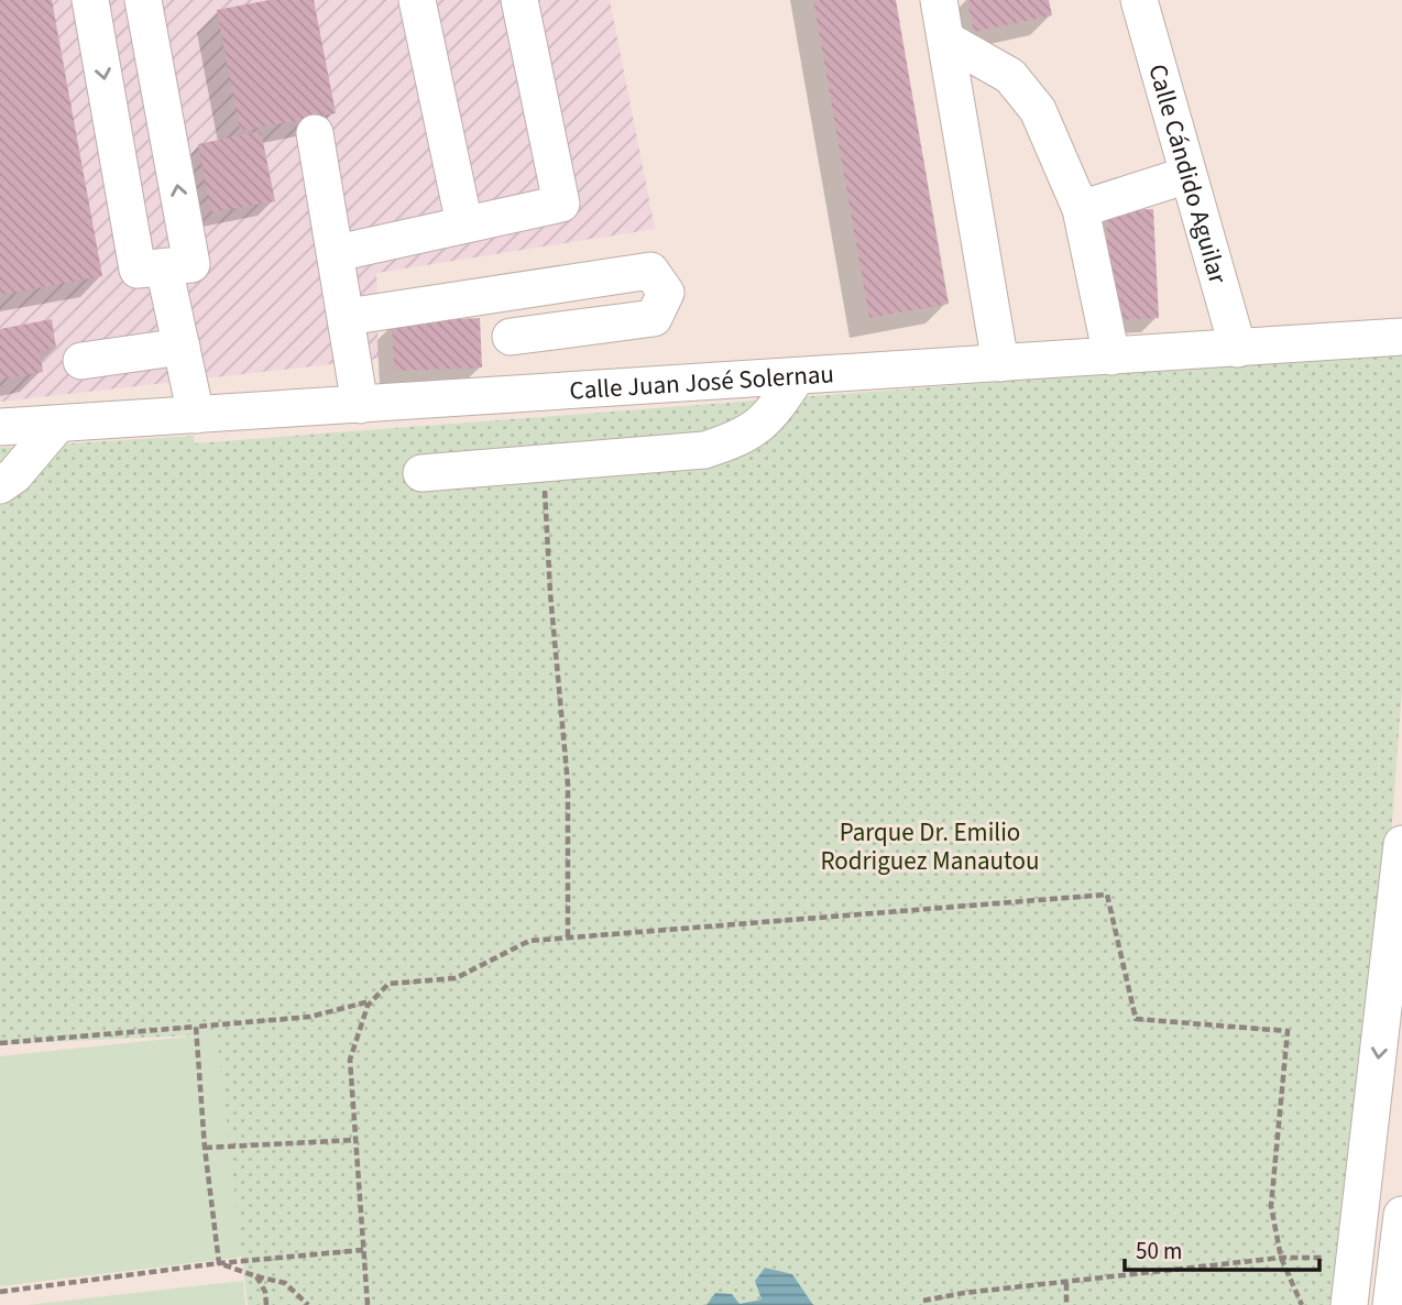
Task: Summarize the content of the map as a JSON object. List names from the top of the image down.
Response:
{
  "streets": {
    "street": ["Calle Cándido Aguilar", "Calle Juan José Solernau"]
  },
  "crossings": [
    ["Calle Cándido Aguilar", "Calle Juan José Solernau"]
  ],
  "parks": ["Parque Dr. Emilio Rodriguez Manautou"],
  "scale_bar": "50 m"
}
